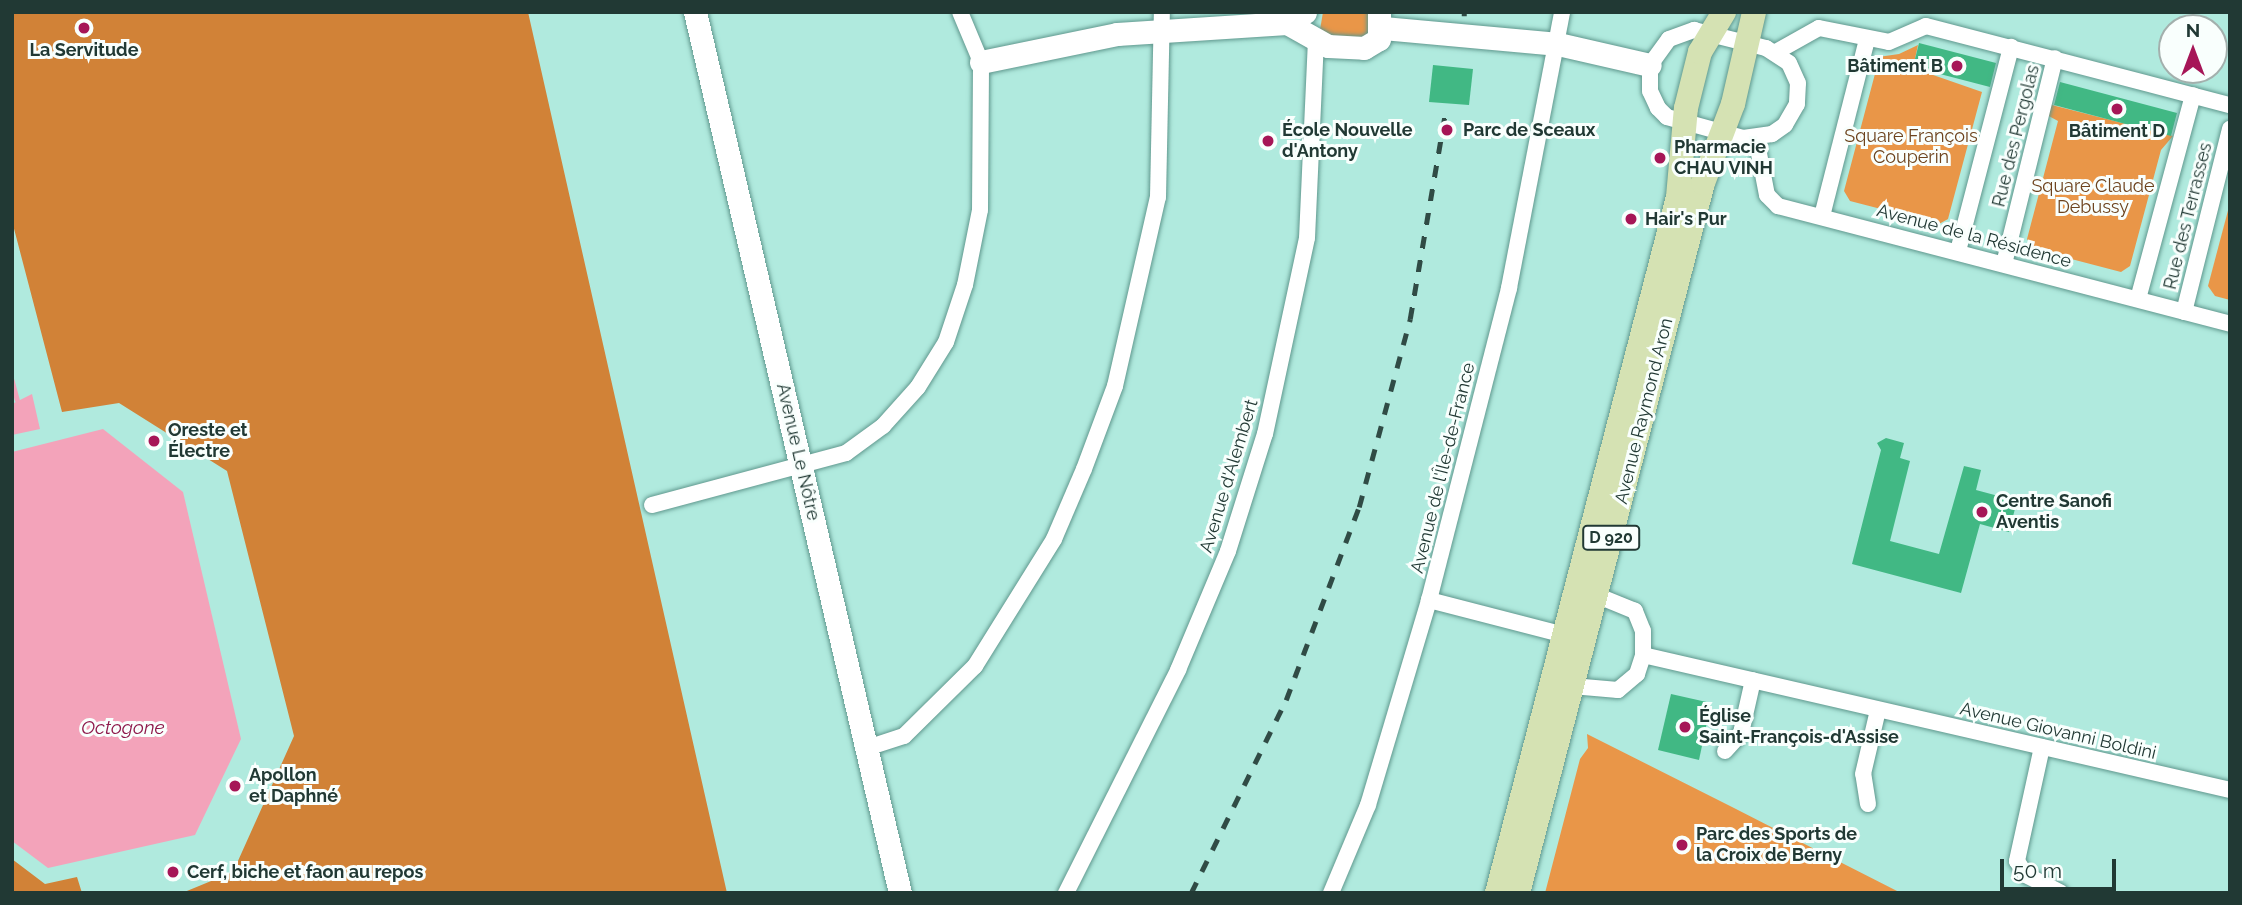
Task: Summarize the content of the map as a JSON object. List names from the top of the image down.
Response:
{
  "streets": {
    "main road": ["Avenue Raymond Aron", "Avenue Le Nôtre", "D 920"],
    "street": [
      "Rue des Pergolas",
      "Rue des Terrasses",
      "Avenue de la Résidence",
      "Avenue de l'Île-de-France",
      "Avenue d'Alembert",
      "Avenue Giovanni Boldini"
    ]
  },
  "crossings": [
    ["Rue des Pergolas", "Avenue de la Résidence"],
    ["Rue des Terrasses", "Avenue de la Résidence"],
    ["Avenue Raymond Aron", "D 920"]
  ],
  "water": ["Octogone"],
  "parks": ["Square François Couperin", "Square Claude Debussy"],
  "places": [
    "La Servitude",
    "Bâtiment B",
    "Bâtiment D",
    "Parc de Sceaux",
    "École Nouvelle d'Antony",
    "Pharmacie CHAU VINH",
    "Hair's Pur",
    "Oreste et Électre",
    "Centre Sanofi Aventis",
    "Église Saint-François-d'Assise",
    "Apollon et Daphné",
    "Parc des Sports de la Croix de Berny",
    "Cerf, biche et faon au repos"
  ],
  "scale_bar": "50 m",
  "north": "top"
}
